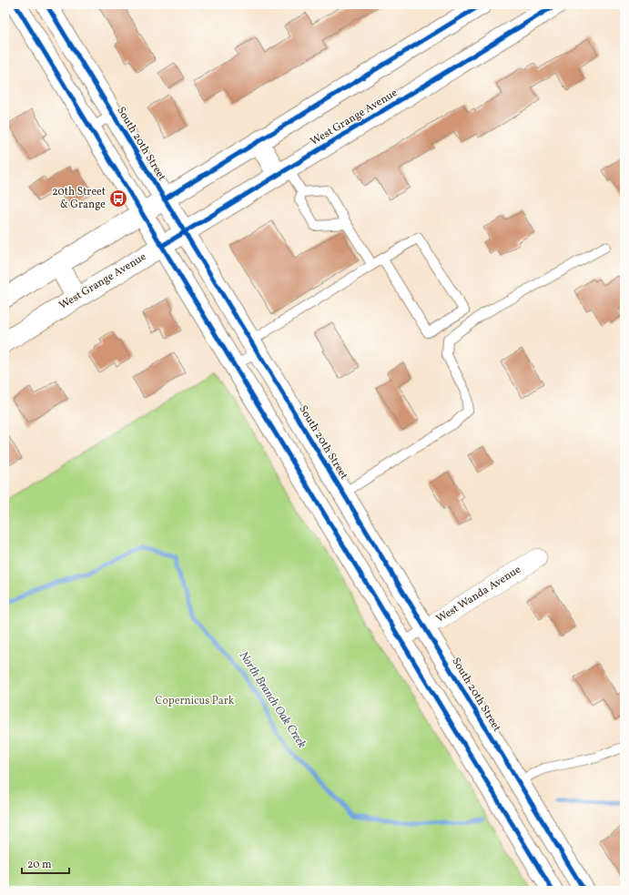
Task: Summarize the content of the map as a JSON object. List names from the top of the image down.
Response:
{
  "streets": {
    "street": ["West Grange Avenue", "South 20th Street", "West Wanda Avenue"]
  },
  "crossings": [
    ["West Grange Avenue", "South 20th Street"],
    ["South 20th Street", "West Wanda Avenue"]
  ],
  "water": ["North Branch Oak Creek"],
  "parks": ["Copernicus Park"],
  "places": {
    "bus stop": ["20th Street & Grange"]
  },
  "scale_bar": "20 m"
}
